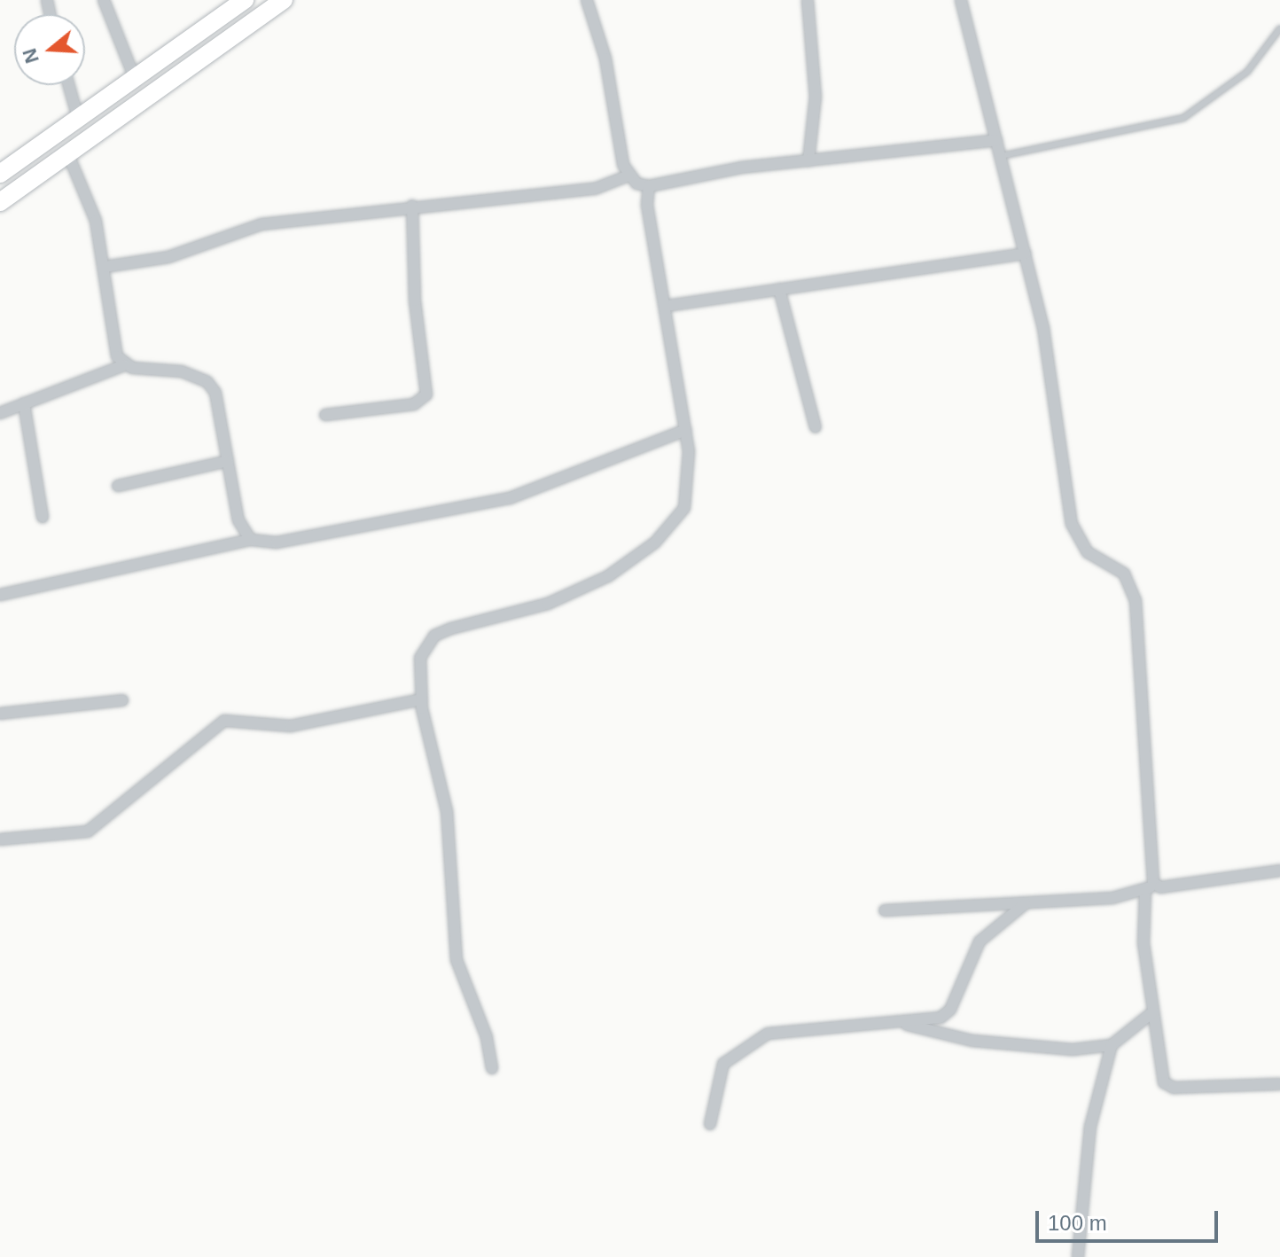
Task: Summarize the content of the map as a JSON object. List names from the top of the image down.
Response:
{
  "scale_bar": "100 m",
  "north": "left"
}
